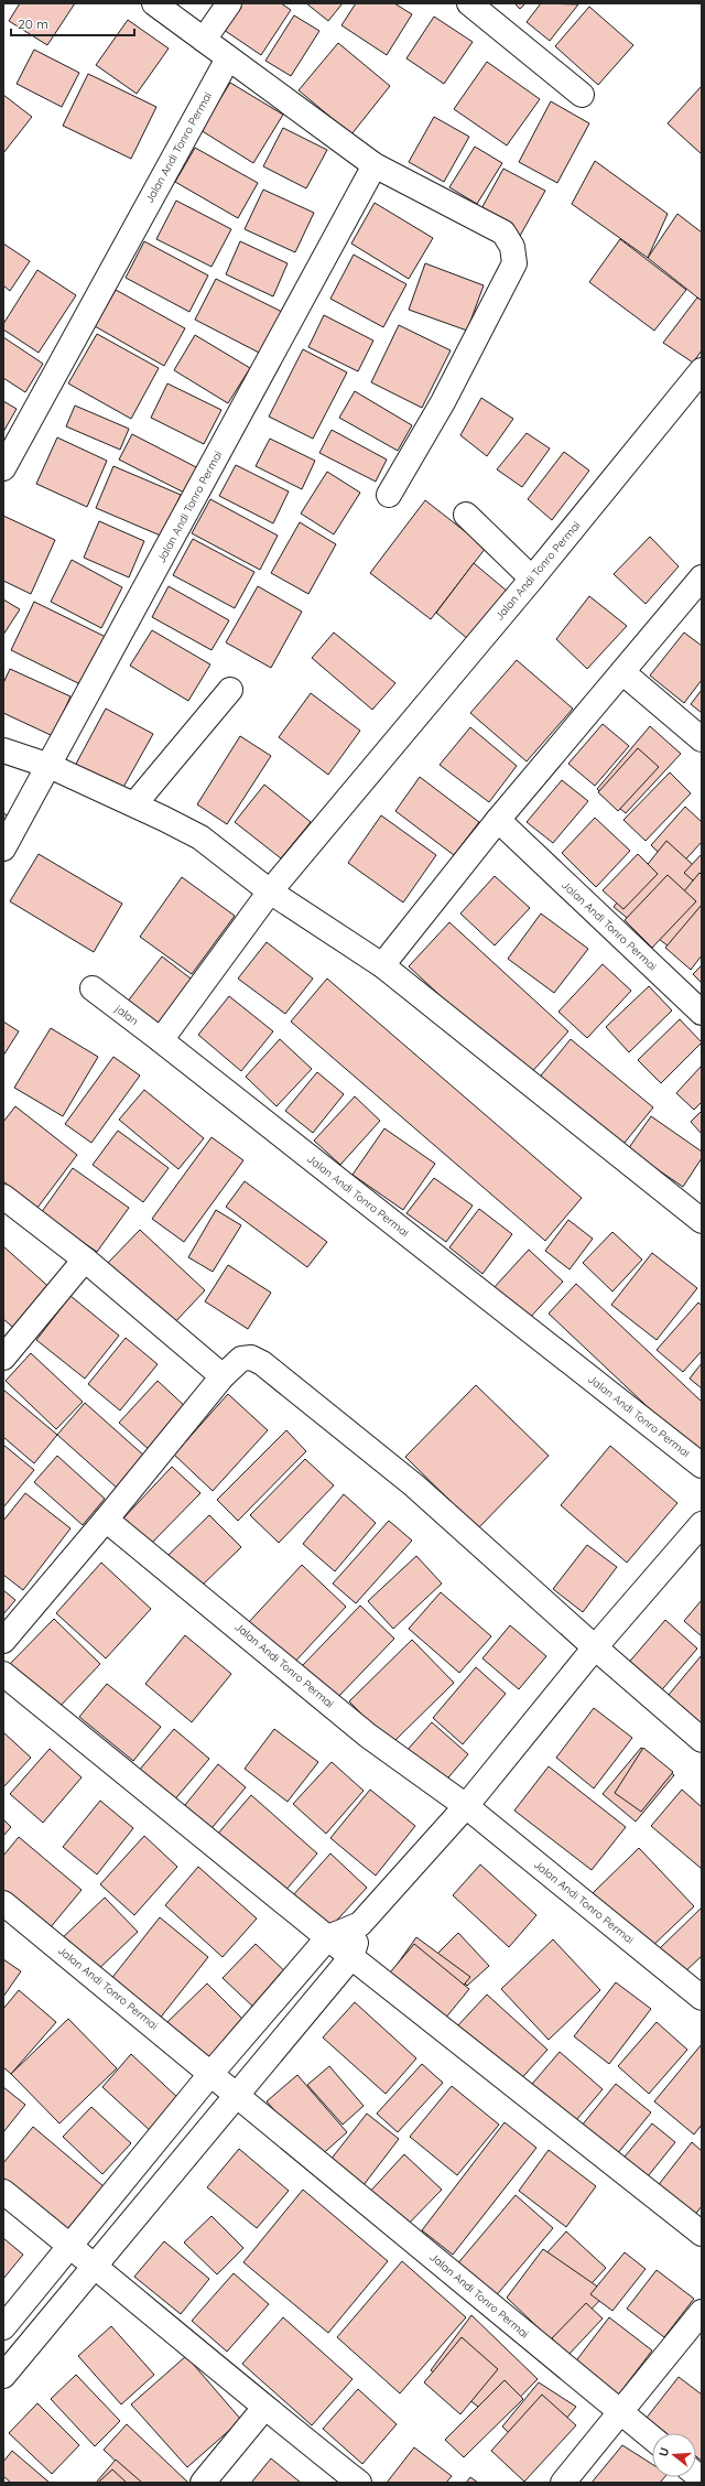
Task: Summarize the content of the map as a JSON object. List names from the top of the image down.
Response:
{
  "streets": {
    "street": ["Jalan Andi Tonro Permai", "jalan"]
  },
  "crossings": [
    ["Jalan Andi Tonro Permai", "jalan"]
  ],
  "scale_bar": "20 m",
  "north": "left"
}
